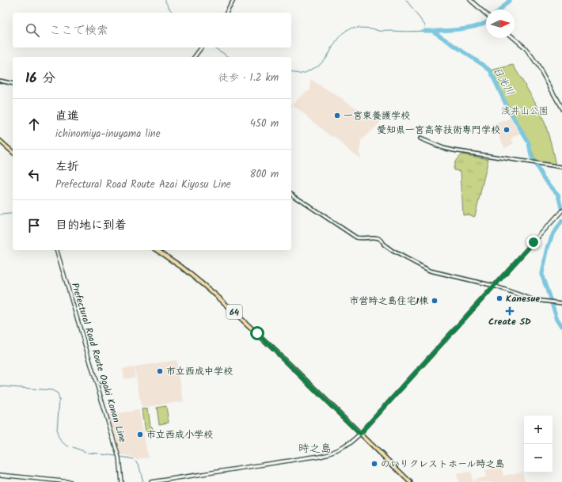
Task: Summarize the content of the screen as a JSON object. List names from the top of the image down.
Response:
{
  "streets": {
    "main road": ["64", "Prefectural Road Route Ogaki Konan Line"]
  },
  "districts": ["時之島"],
  "water": ["日光川"],
  "parks": ["浅井山公園"],
  "places": {
    "other": [
      "一宮東養護学校",
      "愛知県一宮高等技術専門学校",
      "Kanesue",
      "市営時之島住宅1棟",
      "市立西成中学校",
      "市立西成小学校",
      "のいりクレストホール時之島"
    ],
    "health": ["Create SD"]
  },
  "north": "right",
  "page": {
    "search": "ここで検索",
    "heading": ["16 分", "徒歩 · 1.2 km"],
    "list": [
      ["直進", "ichinomiya-inuyama line", "450 m"],
      ["左折", "Prefectural Road Route Azai Kiyosu Line", "800 m"],
      "目的地に到着"
    ],
    "map_buttons": ["+", "−"]
  }
}
